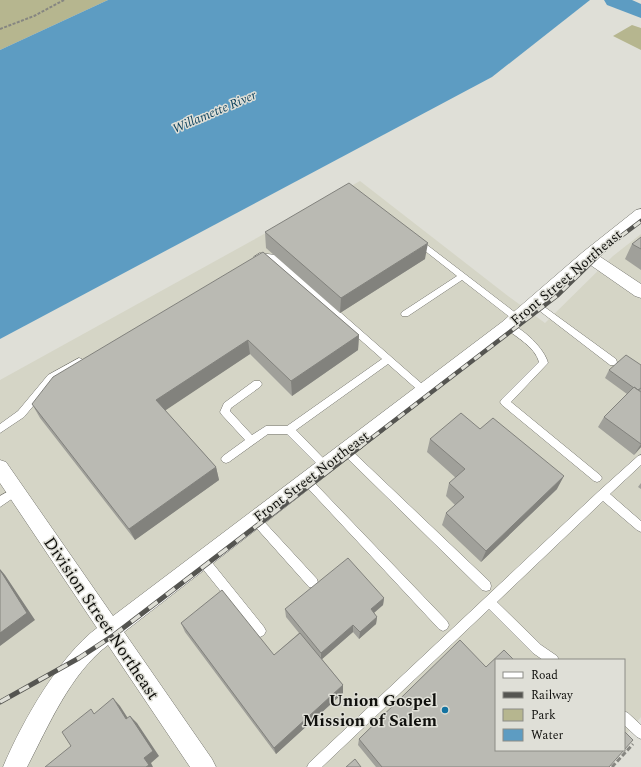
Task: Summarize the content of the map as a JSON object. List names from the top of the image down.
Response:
{
  "streets": {
    "street": ["Front Street Northeast", "Division Street Northeast"]
  },
  "crossings": [
    ["Front Street Northeast", "Division Street Northeast"]
  ],
  "water": ["Willamette River"],
  "places": ["Union Gospel Mission of Salem"],
  "legend": [
    "Road",
    "Railway",
    "Park",
    "Water"
  ]
}
